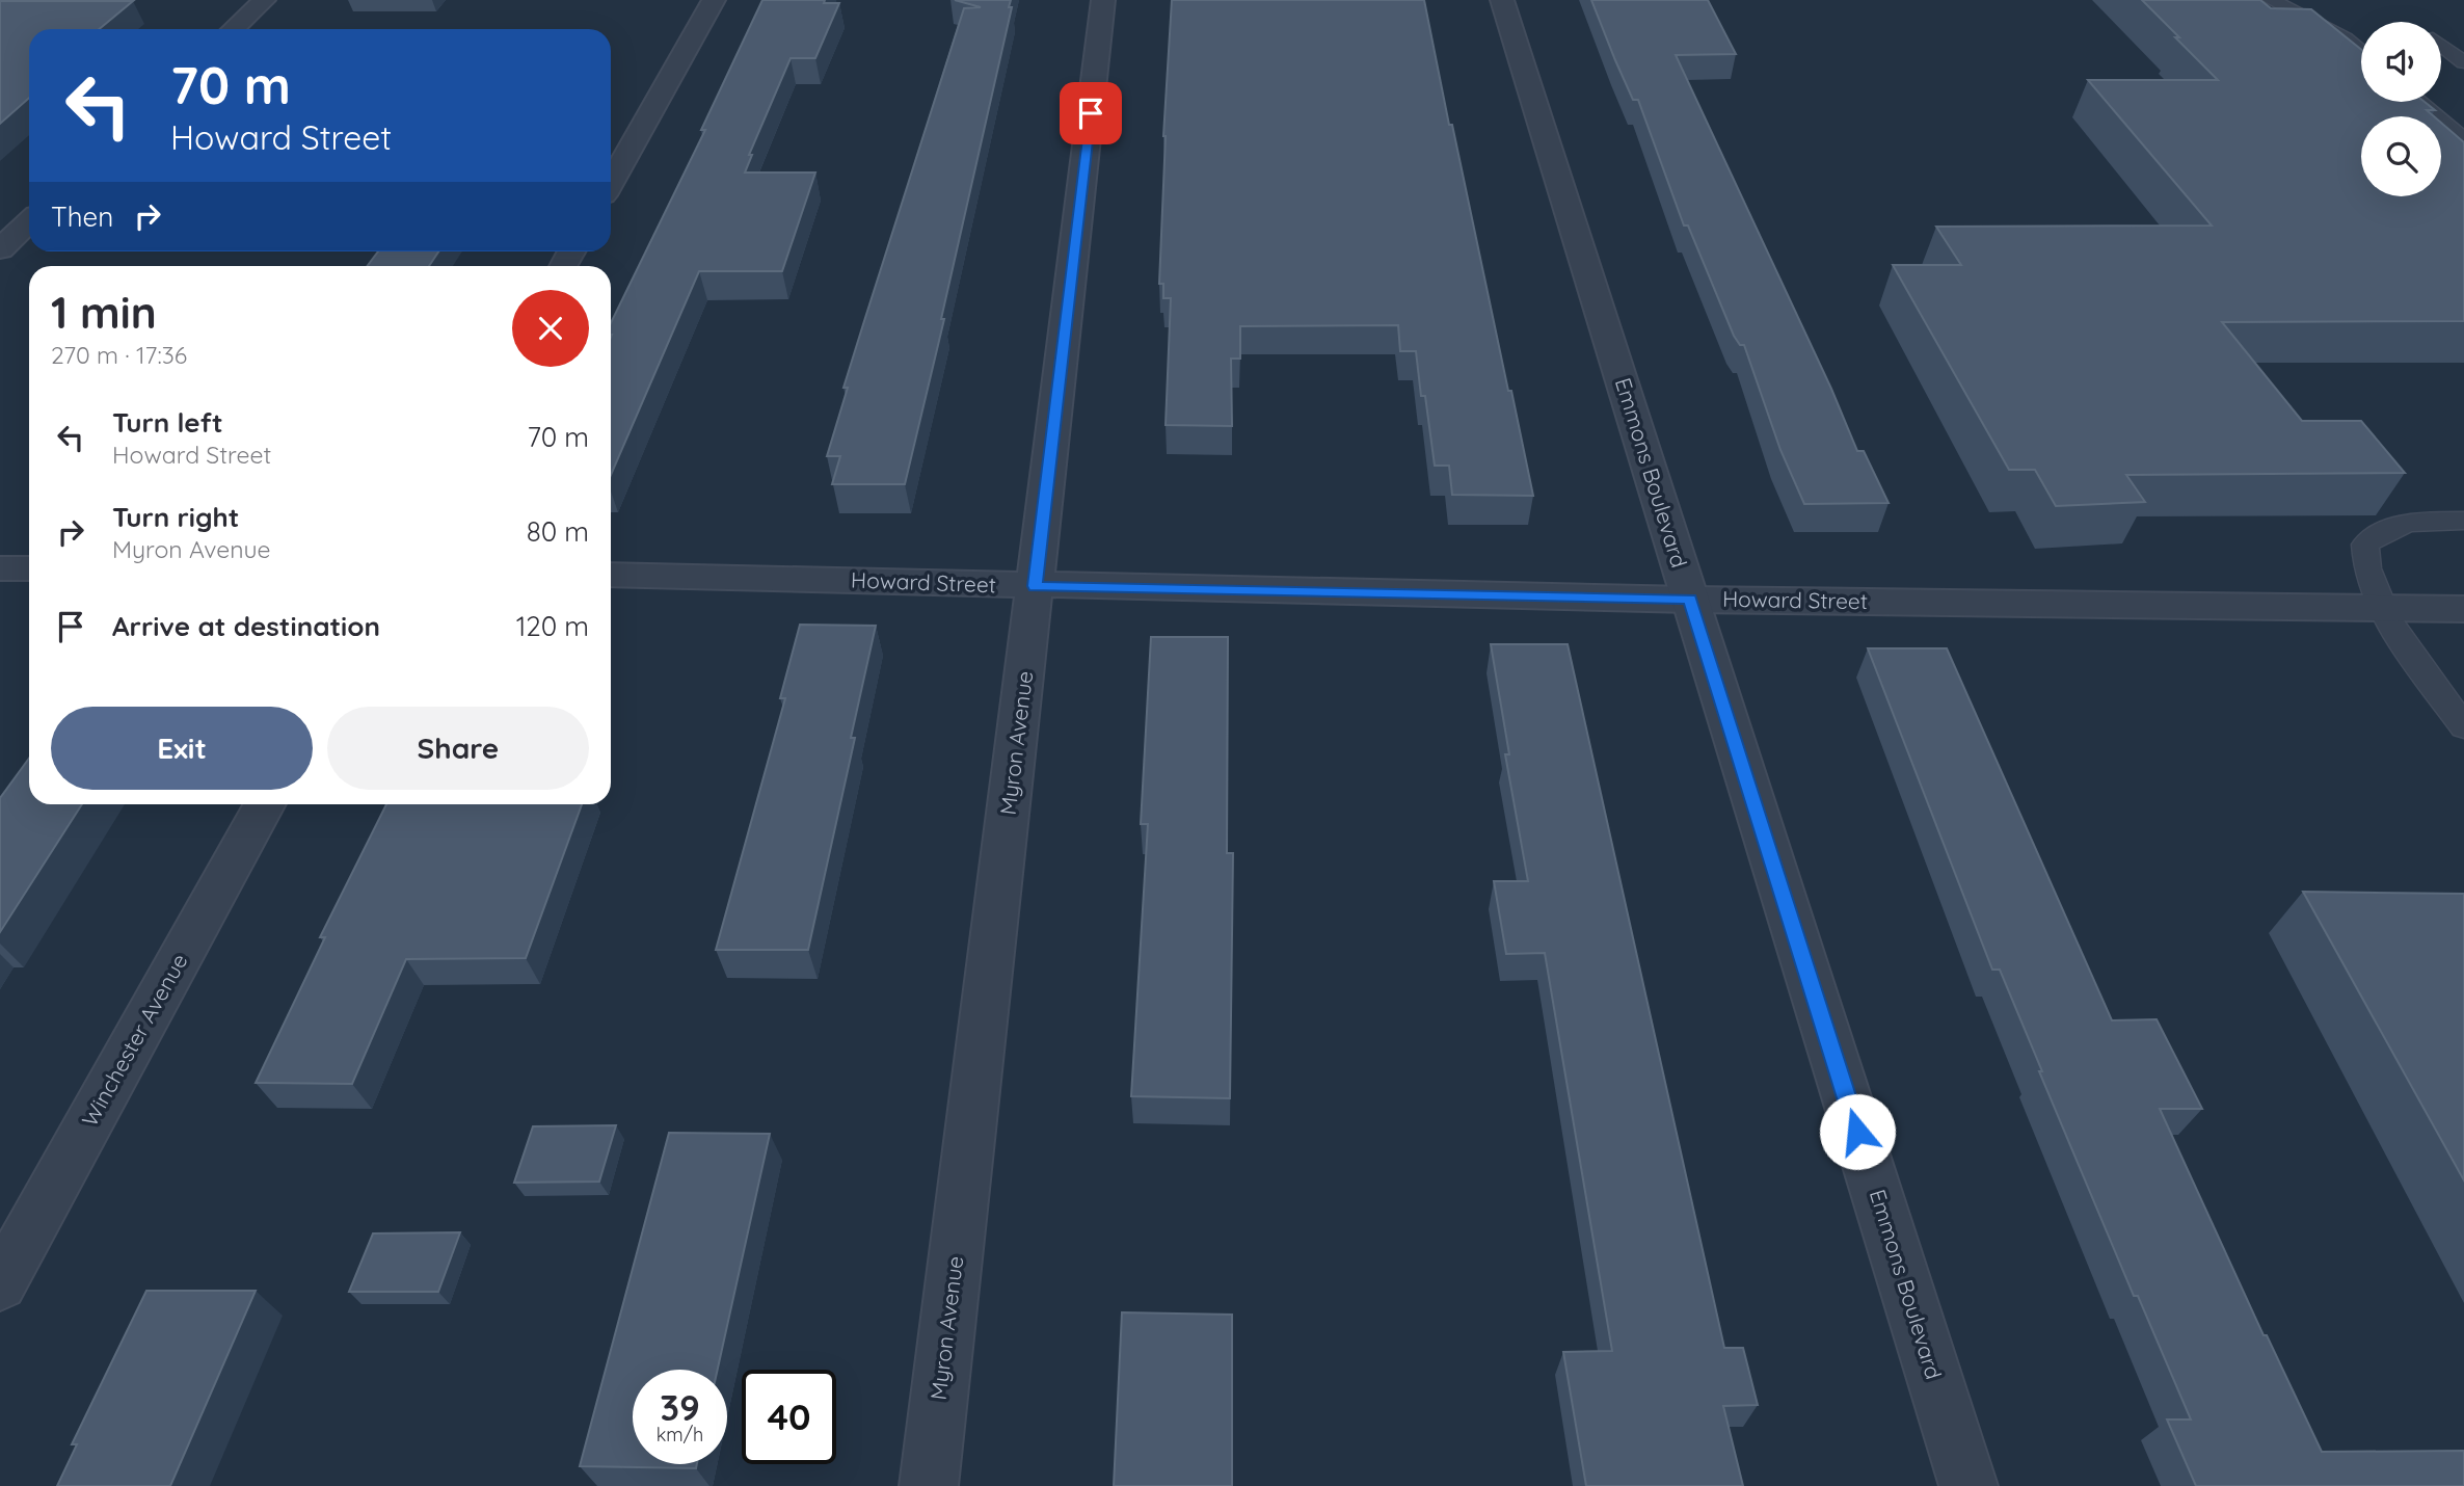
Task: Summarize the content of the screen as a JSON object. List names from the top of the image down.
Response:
{
  "streets": {
    "street": [
      "Emmons Boulevard",
      "Howard Street",
      "Myron Avenue",
      "Winchester Avenue"
    ]
  },
  "crossings": [
    ["Emmons Boulevard", "Howard Street"],
    ["Howard Street", "Myron Avenue"]
  ],
  "page": {
    "turn": ["70 m", "Howard Street"],
    "then": "Then",
    "heading": ["1 min", "270 m · 17:36"],
    "list": [
      {
        "name": "Turn left",
        "note": "Howard Street",
        "value": "70 m"
      },
      {
        "name": "Turn right",
        "note": "Myron Avenue",
        "value": "80 m"
      },
      {
        "name": "Arrive at destination",
        "value": "120 m"
      }
    ],
    "buttons": ["Exit", "Share"],
    "speed": "39 km/h",
    "limit": "40"
  }
}
